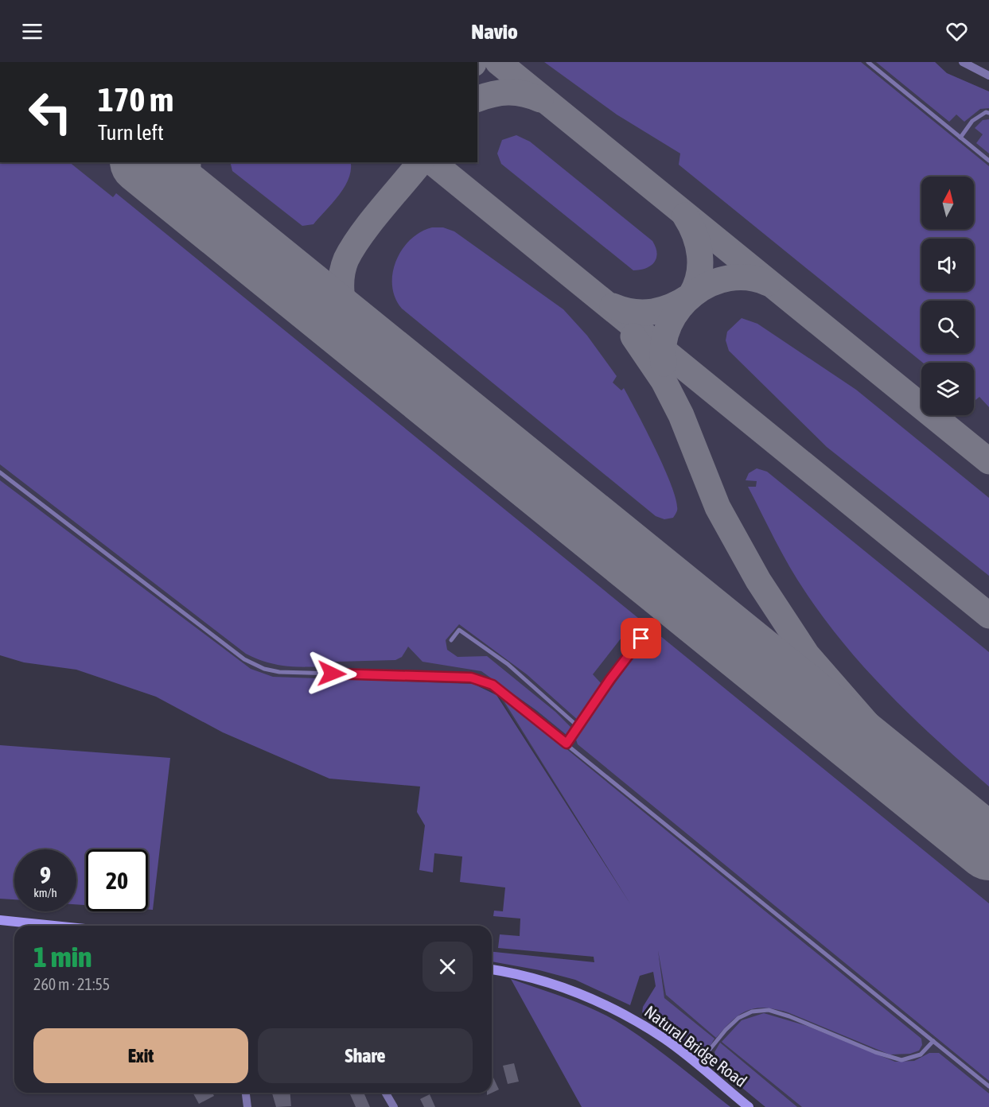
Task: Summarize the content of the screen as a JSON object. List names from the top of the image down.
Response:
{
  "streets": {
    "main road": ["Natural Bridge Road"]
  },
  "north": "top",
  "page": {
    "header": "Navio",
    "turn": ["170 m", "Turn left"],
    "speed": "9 km/h",
    "limit": "20",
    "heading": ["1 min", "260 m · 21:55"],
    "buttons": ["Exit", "Share"]
  }
}
